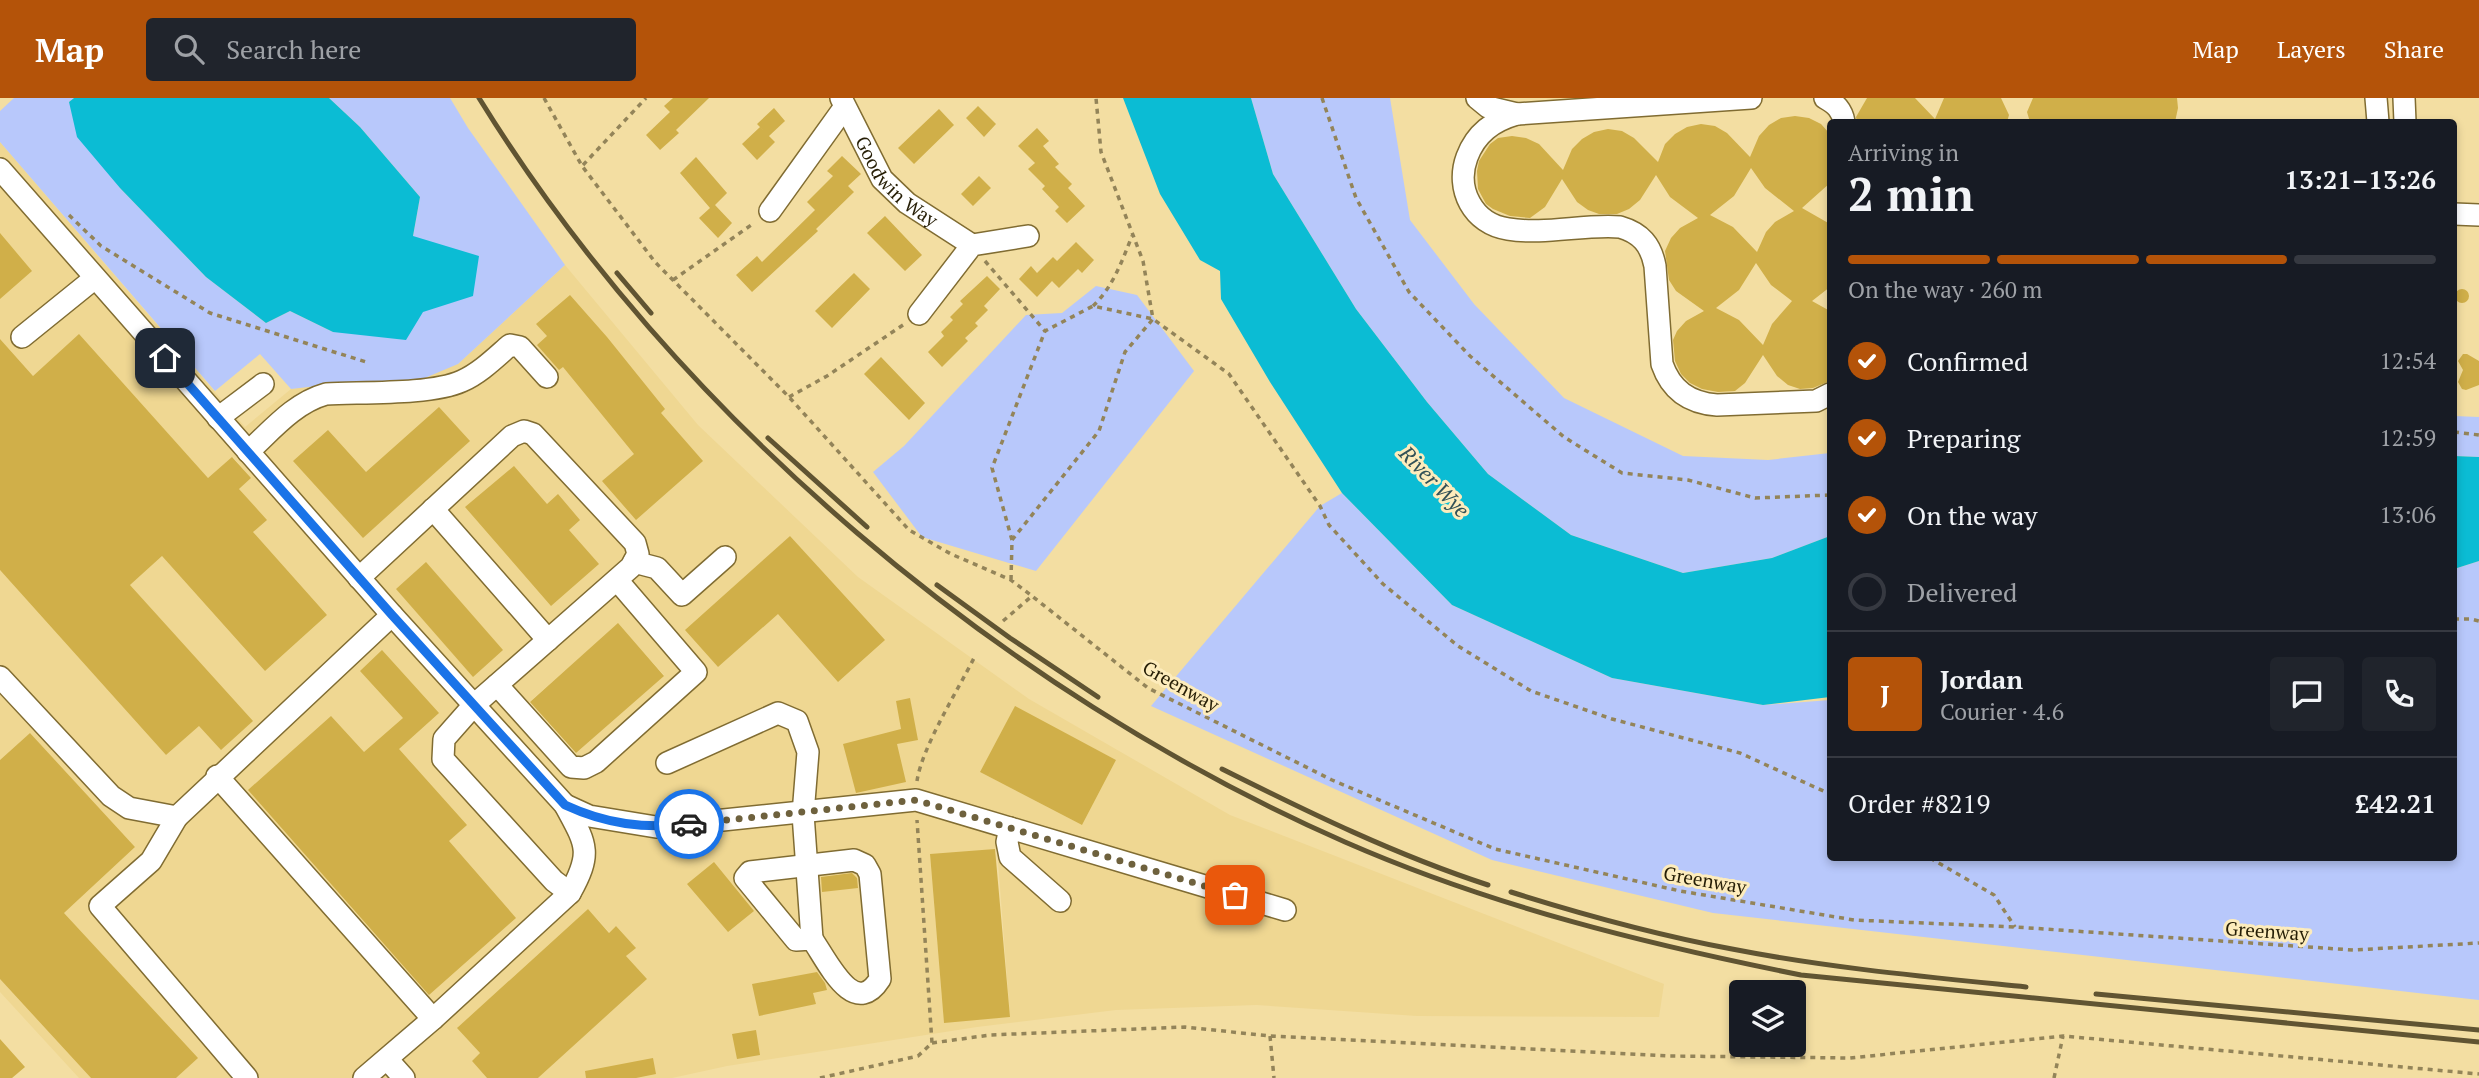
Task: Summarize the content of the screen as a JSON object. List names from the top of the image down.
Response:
{
  "streets": {
    "street": ["Goodwin Way"],
    "path": ["Greenway"]
  },
  "water": ["River Wye"],
  "page": {
    "header": "Map",
    "search": "Search here",
    "nav": ["Map", "Layers", "Share"],
    "heading": ["2 min", "Arriving in", "13:21–13:26"],
    "panel": [
      "Jordan",
      "Courier · 4.6",
      "Order #8219",
      "£42.21"
    ],
    "bar": "On the way · 260 m",
    "list": [
      ["Confirmed", "12:54"],
      ["Preparing", "12:59"],
      ["On the way", "13:06"],
      "Delivered"
    ],
    "round": "J"
  }
}
